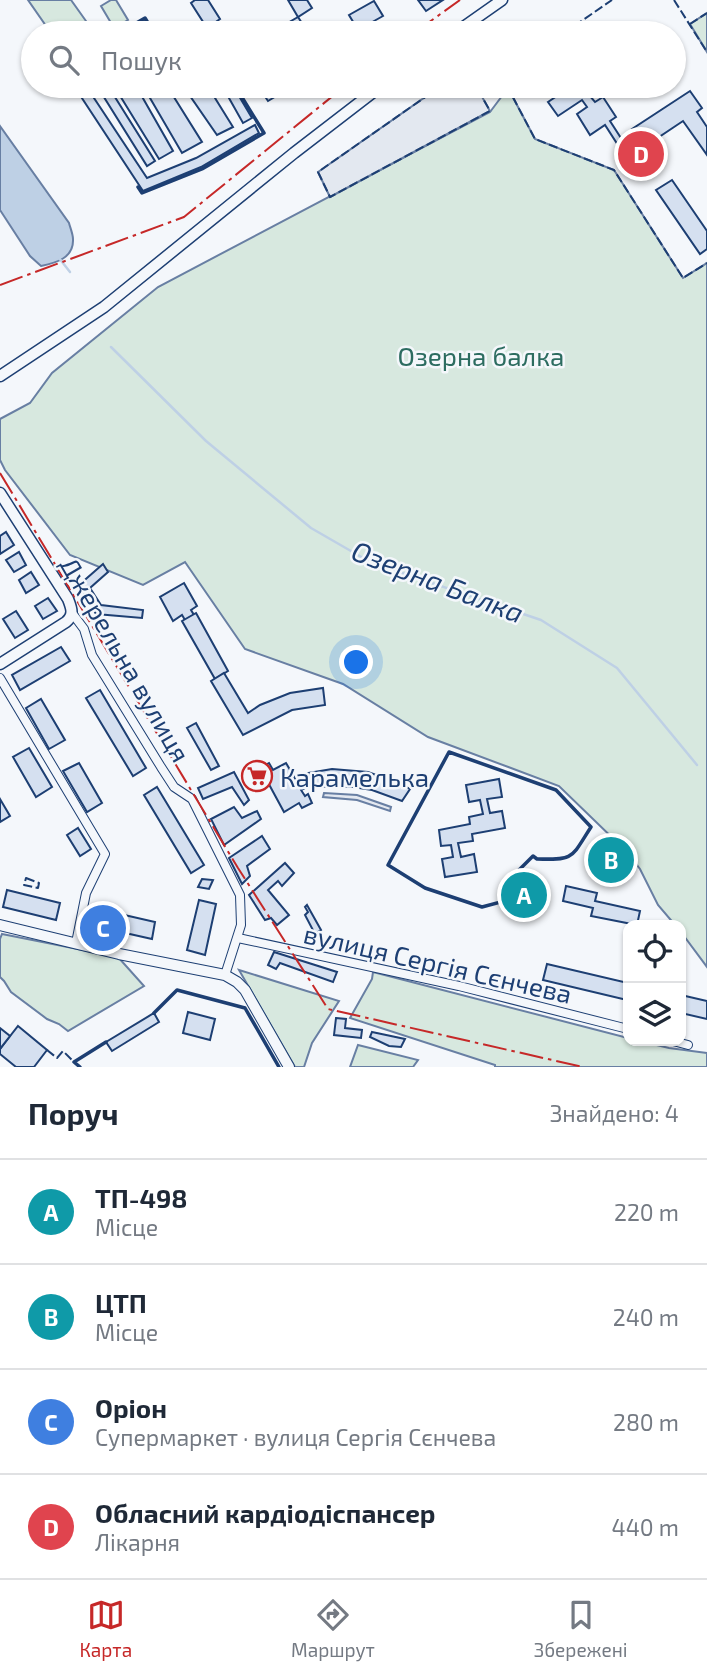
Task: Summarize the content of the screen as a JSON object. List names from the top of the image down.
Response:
{
  "streets": {
    "main road": ["Джерельна вулиця"],
    "street": ["вулиця Сергія Сєнчева"]
  },
  "crossings": [
    ["Джерельна вулиця", "вулиця Сергія Сєнчева"]
  ],
  "water": ["Озерна Балка"],
  "parks": ["Озерна балка"],
  "places": {
    "supermarket": ["Карамелька"]
  },
  "page": {
    "search": "Пошук",
    "pins": [
      "D",
      "B",
      "A",
      "C"
    ],
    "heading": ["Поруч", "Знайдено: 4"],
    "list": [
      {
        "mark": "A",
        "name": "ТП-498",
        "note": "Місце",
        "value": "220 m"
      },
      {
        "mark": "B",
        "name": "ЦТП",
        "note": "Місце",
        "value": "240 m"
      },
      {
        "mark": "C",
        "name": "Оріон",
        "note": "Супермаркет · вулиця Сергія Сєнчева",
        "value": "280 m"
      },
      {
        "mark": "D",
        "name": "Обласний кардіодіспансер",
        "note": "Лікарня",
        "value": "440 m"
      }
    ],
    "nav": ["Карта", "Маршрут", "Збережені"]
  }
}
